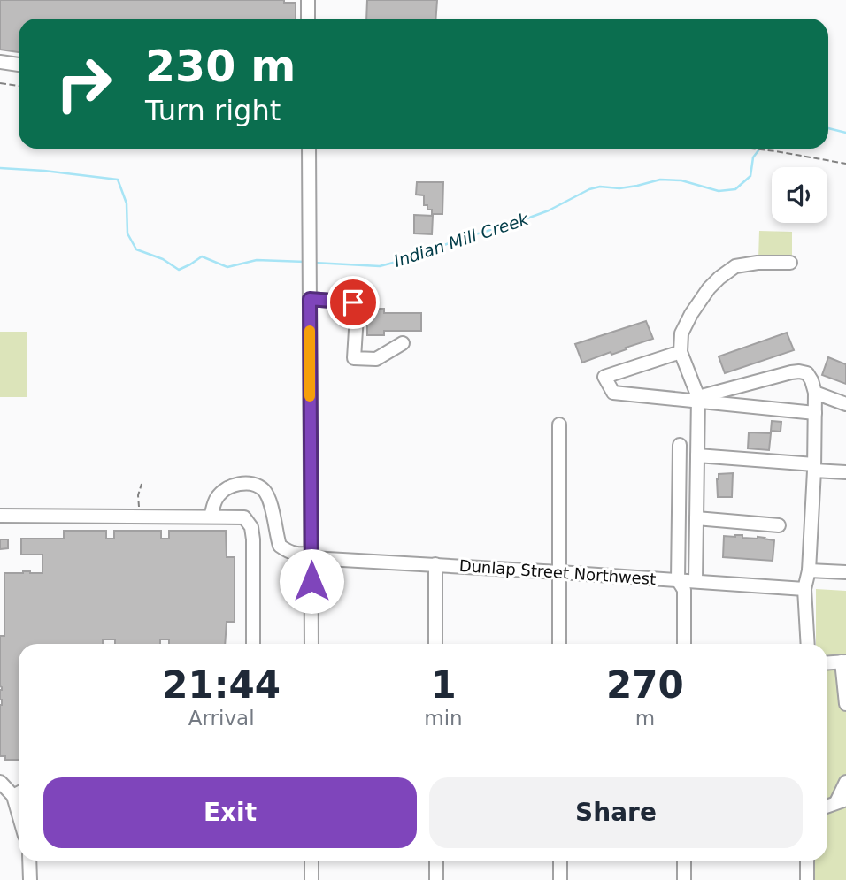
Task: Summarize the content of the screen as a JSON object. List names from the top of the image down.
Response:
{
  "streets": {
    "street": ["Dunlap Street Northwest"]
  },
  "water": ["Indian Mill Creek"],
  "page": {
    "turn": ["230 m", "Turn right"],
    "eta": [
      "21:44",
      "Arrival",
      "1",
      "min",
      "270",
      "m"
    ],
    "buttons": ["Exit", "Share"]
  }
}
